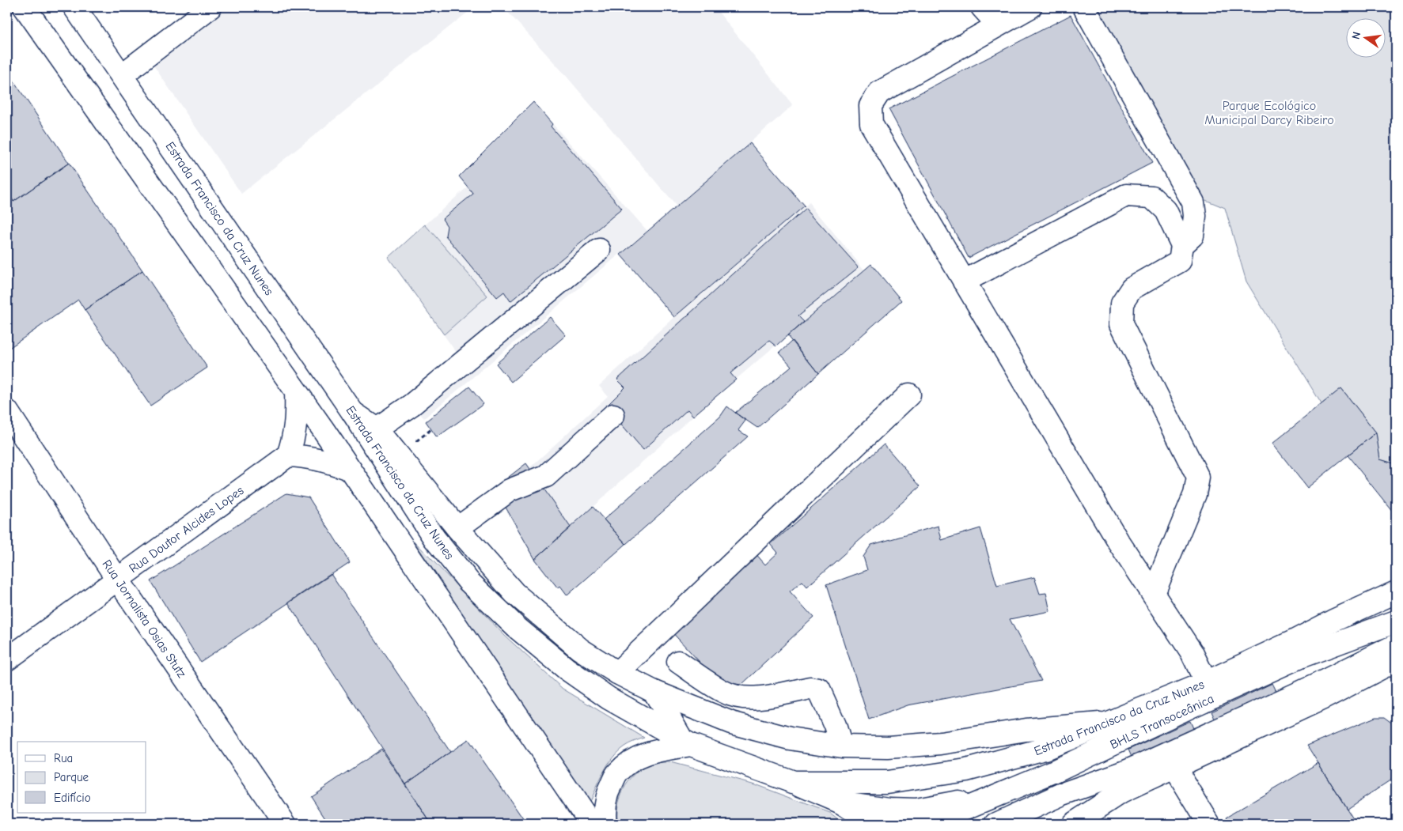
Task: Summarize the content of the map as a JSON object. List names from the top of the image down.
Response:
{
  "streets": {
    "main road": [
      "Estrada Francisco da Cruz Nunes",
      "Rua Doutor Alcides Lopes",
      "Rua Jornalista Osias Stutz",
      "BHLS Transoceânica"
    ]
  },
  "crossings": [
    ["Rua Doutor Alcides Lopes", "Rua Jornalista Osias Stutz"]
  ],
  "parks": ["Parque Ecológico Municipal Darcy Ribeiro"],
  "legend": ["Rua", "Parque", "Edifício"],
  "north": "left"
}
